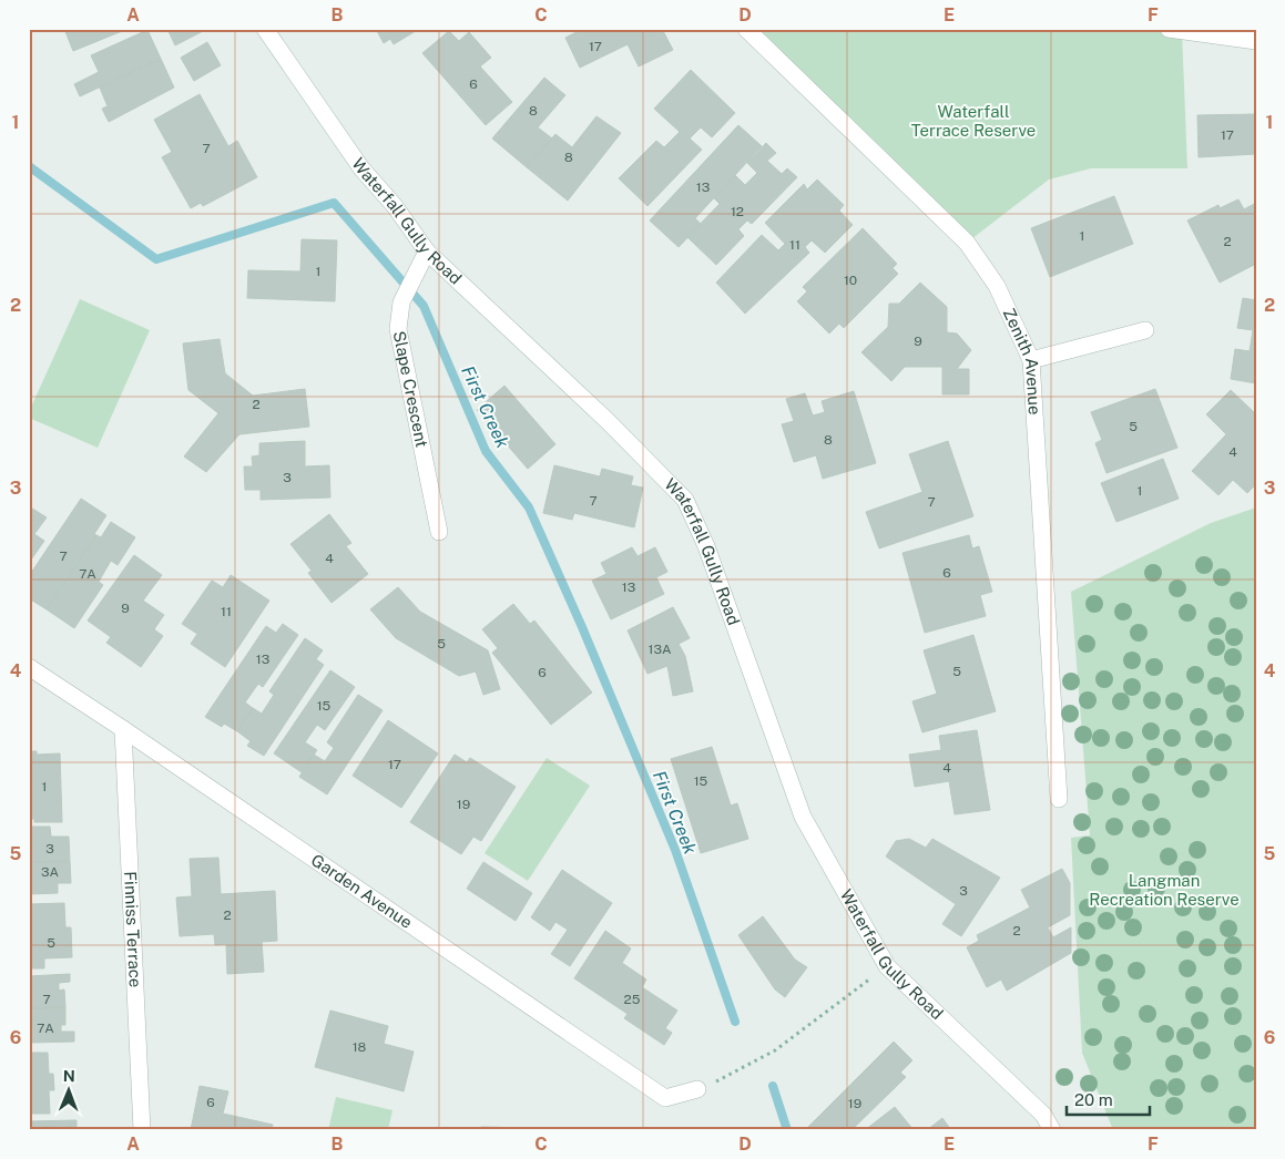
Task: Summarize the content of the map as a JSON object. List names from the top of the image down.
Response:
{
  "streets": {
    "street": [
      "Waterfall Gully Road",
      "Zenith Avenue",
      "Slape Crescent",
      "Garden Avenue",
      "Finniss Terrace"
    ]
  },
  "crossings": [
    ["Waterfall Gully Road", "Slape Crescent"],
    ["Garden Avenue", "Finniss Terrace"]
  ],
  "water": ["First Creek"],
  "parks": ["Waterfall Terrace Reserve", "Langman Recreation Reserve"],
  "house_numbers": [
    "17",
    "6",
    "8",
    "17",
    "7",
    "8",
    "13",
    "12",
    "1",
    "2",
    "11",
    "1",
    "10",
    "9",
    "2",
    "5",
    "8",
    "4",
    "3",
    "1",
    "7",
    "7",
    "7",
    "4",
    "6",
    "7A",
    "13",
    "9",
    "11",
    "5",
    "13A",
    "13",
    "5",
    "6",
    "15",
    "17",
    "4",
    "15",
    "1",
    "19",
    "3",
    "3A",
    "3",
    "2",
    "2",
    "5",
    "7",
    "25",
    "7A",
    "18",
    "6",
    "19"
  ],
  "scale_bar": "20 m",
  "north": "top",
  "grid": {
    "columns": [
      "A",
      "B",
      "C",
      "D",
      "E",
      "F"
    ],
    "rows": [
      "1",
      "2",
      "3",
      "4",
      "5",
      "6"
    ]
  }
}
